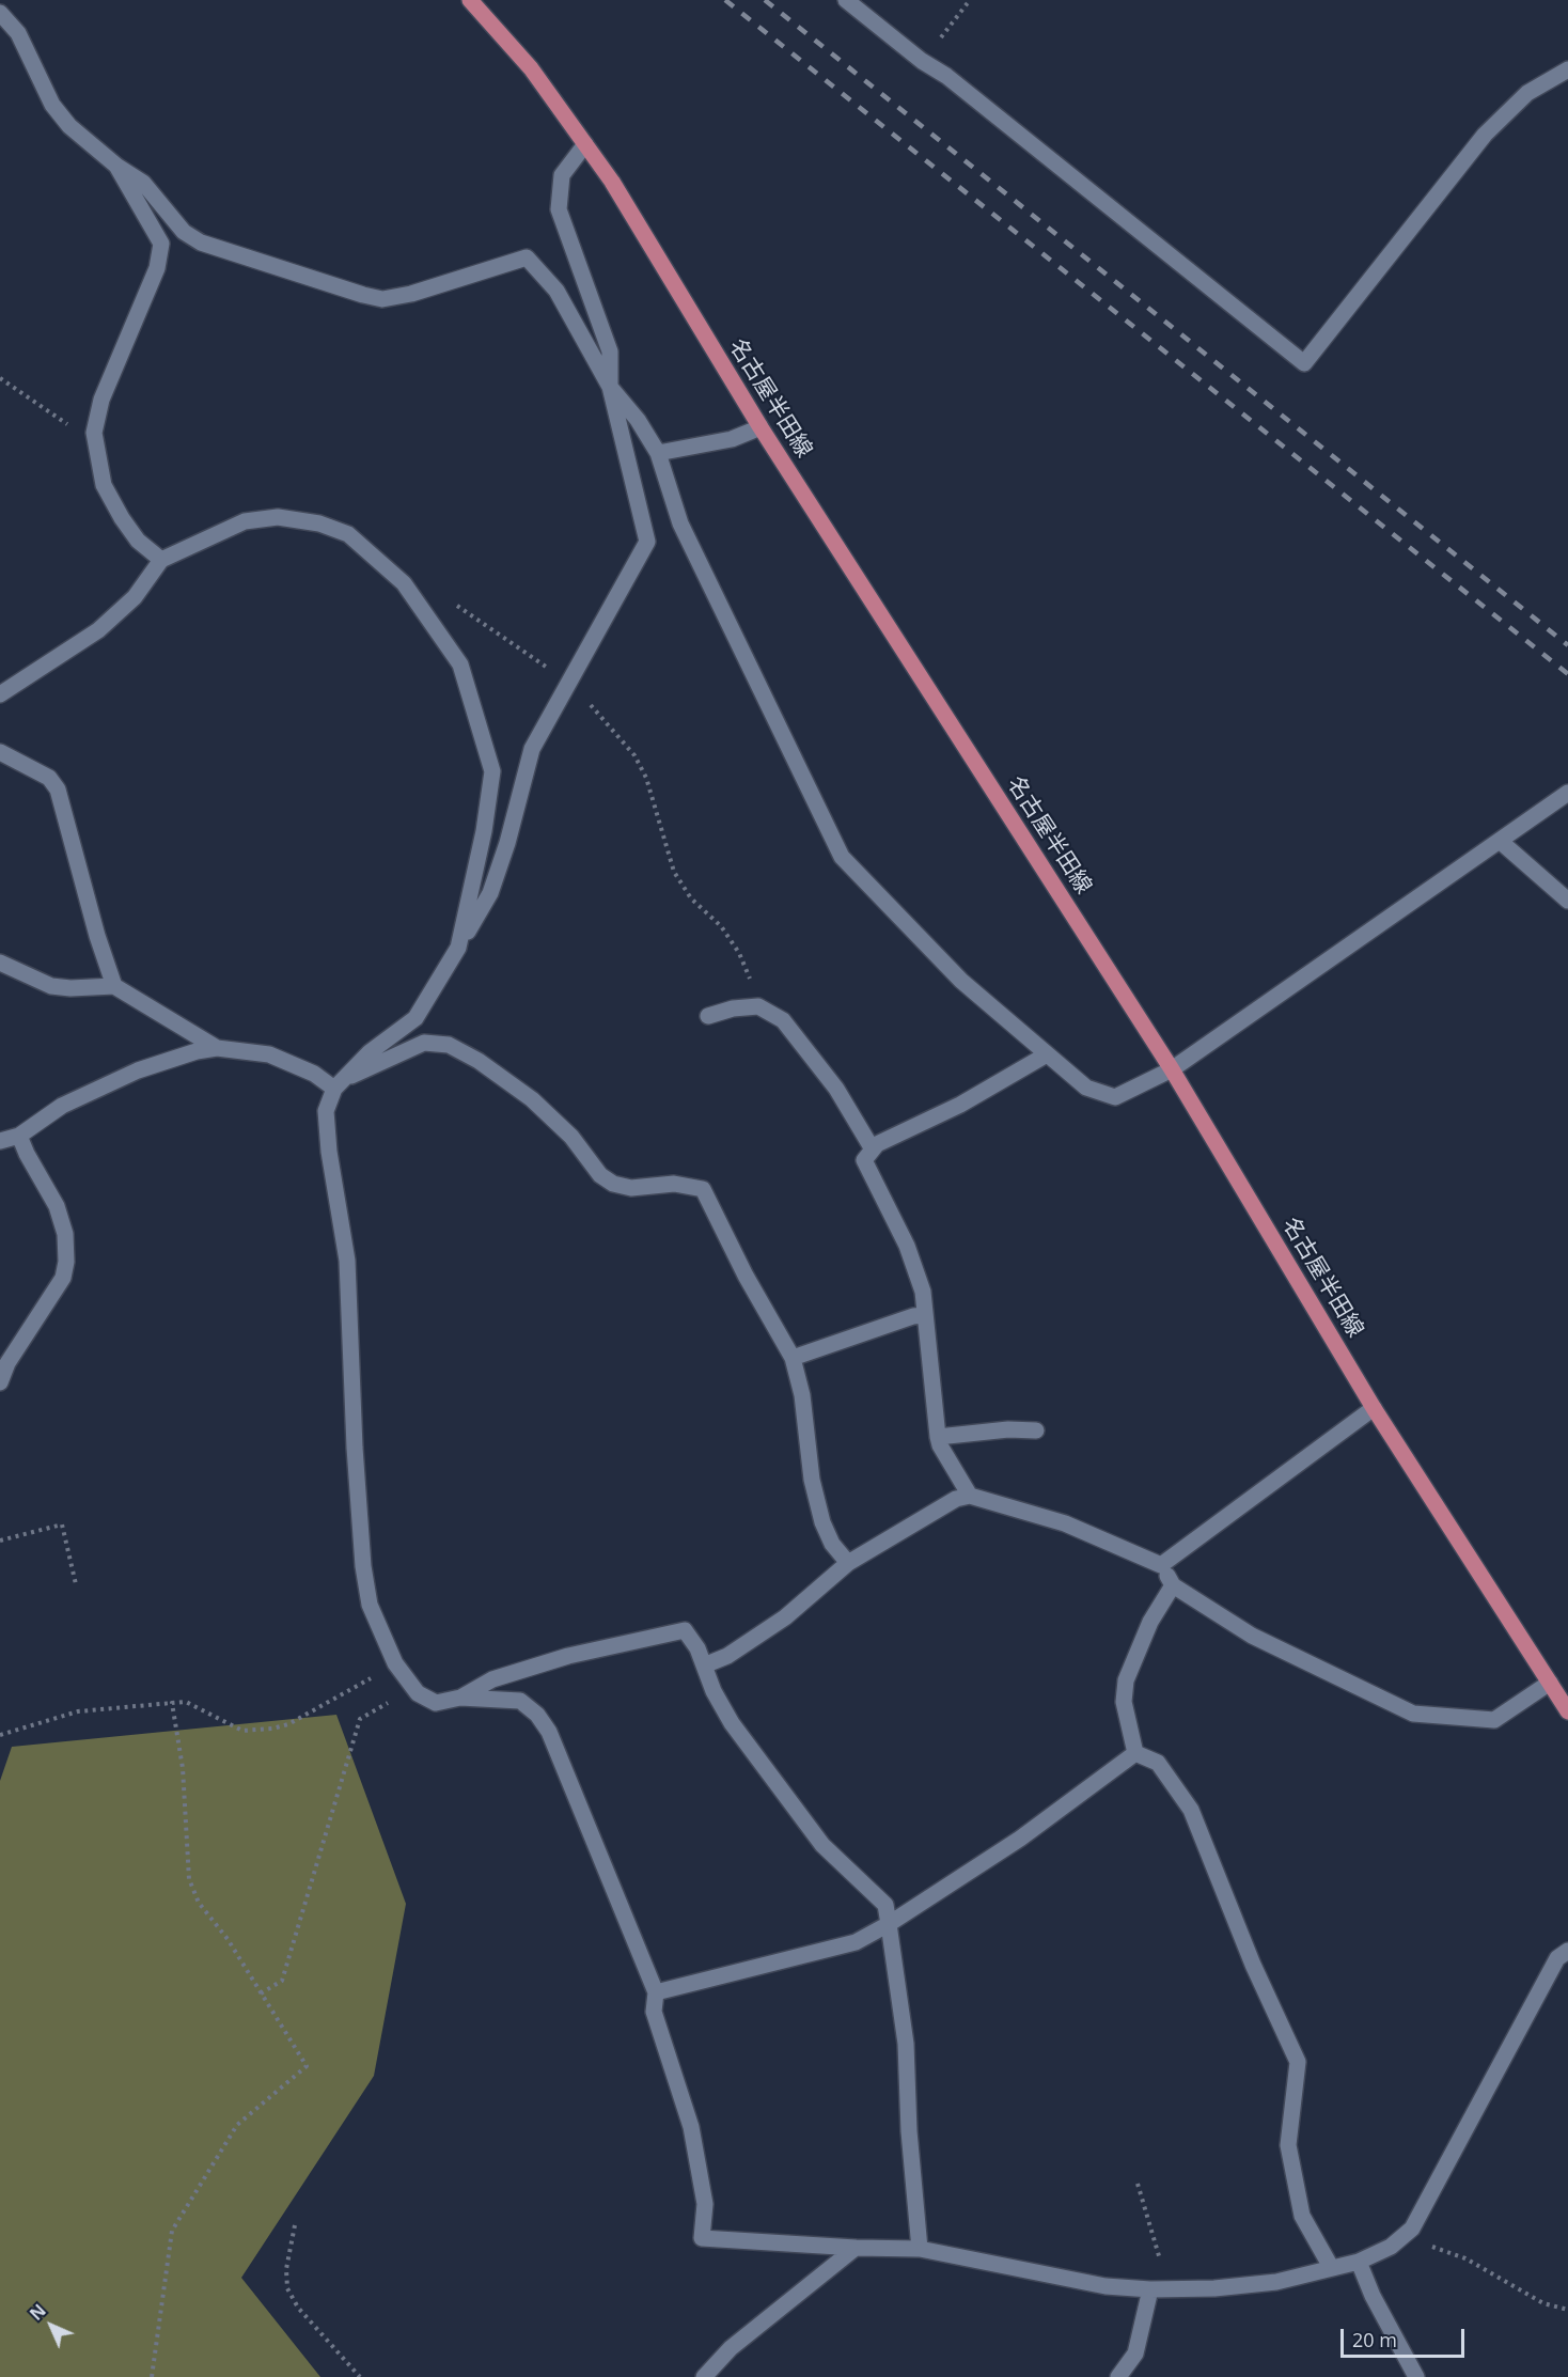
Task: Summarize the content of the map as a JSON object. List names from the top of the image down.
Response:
{
  "streets": {
    "main road": ["名古屋半田線"]
  },
  "scale_bar": "20 m",
  "north": "top left"
}
